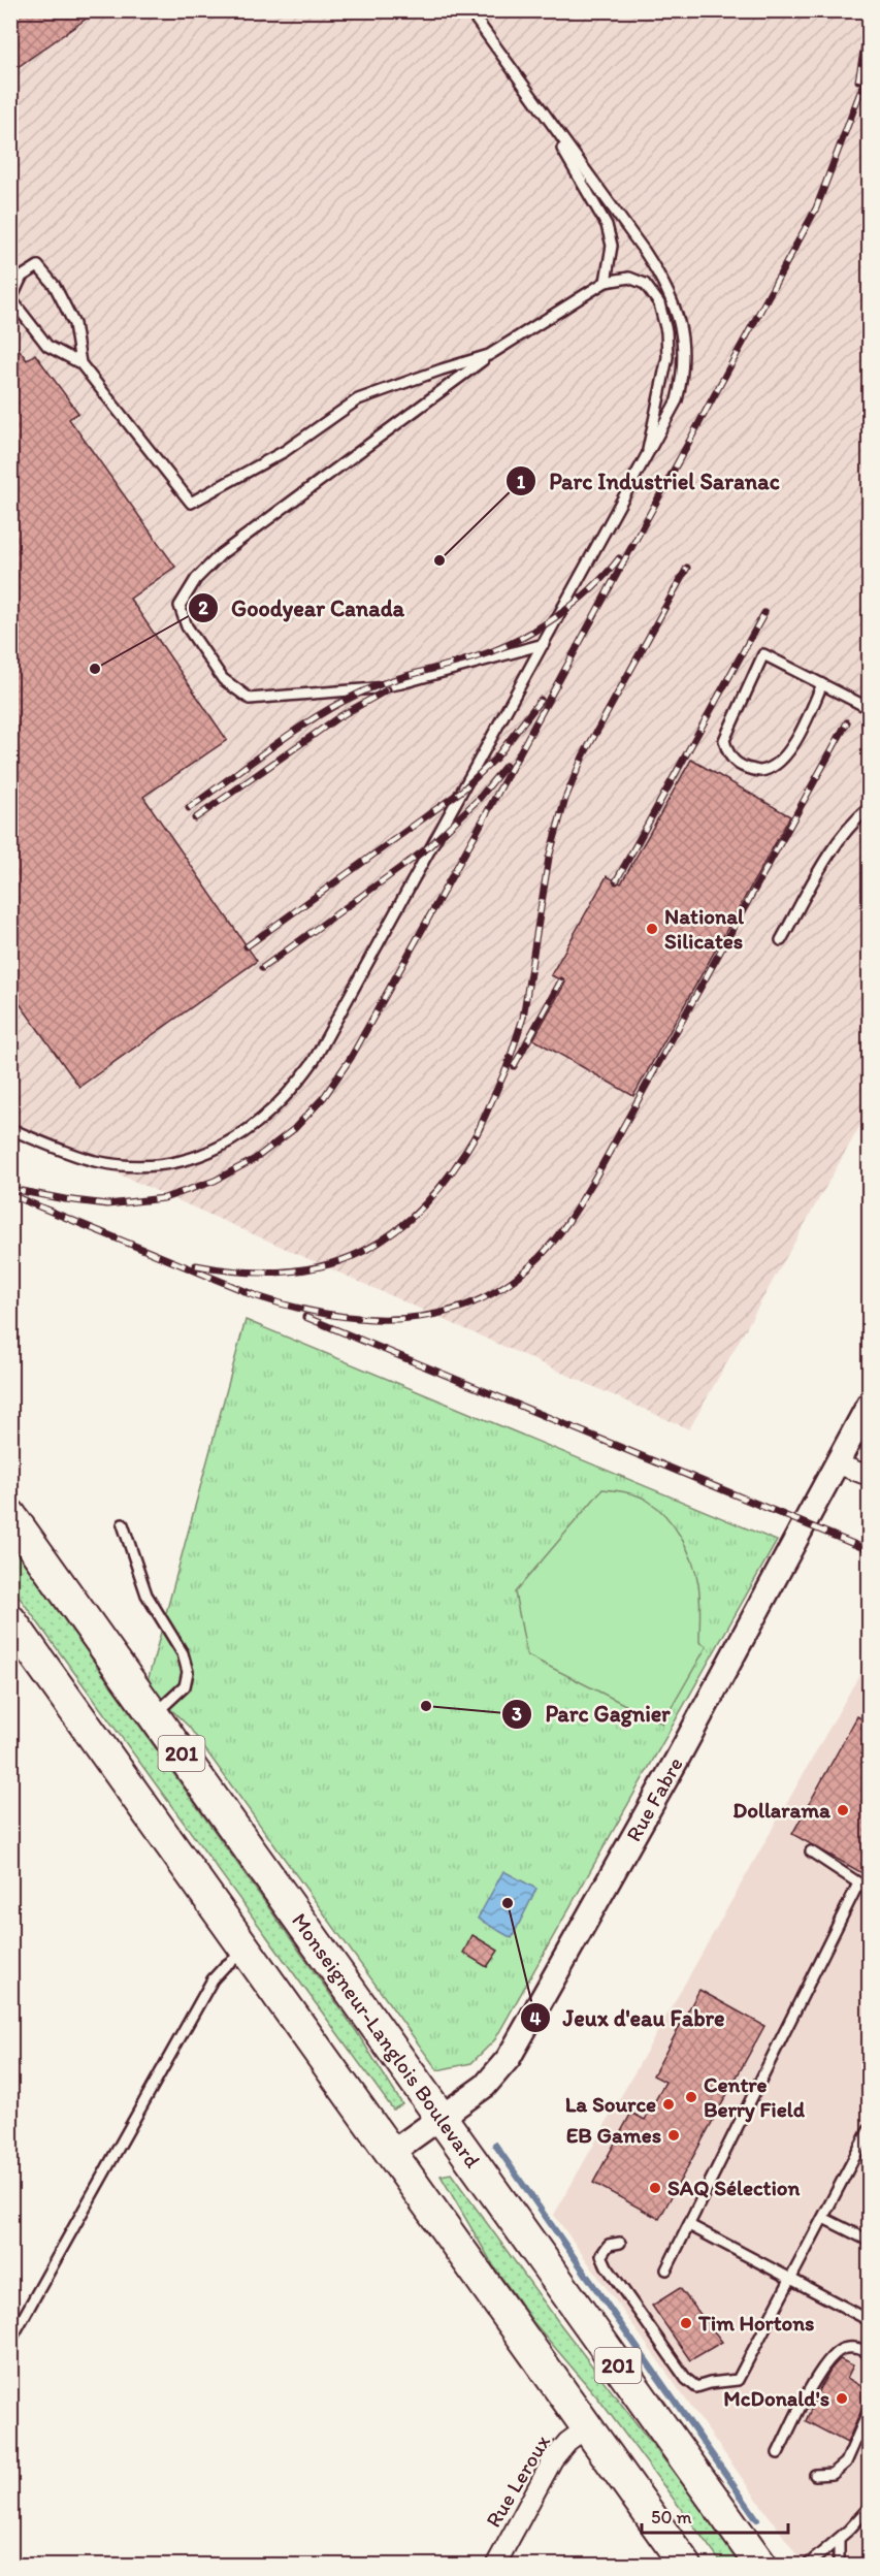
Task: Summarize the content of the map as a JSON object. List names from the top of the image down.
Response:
{
  "streets": {
    "highway": ["201", "Monseigneur-Langlois Boulevard"],
    "street": ["Rue Fabre", "Rue Leroux"]
  },
  "crossings": [
    ["201", "Rue Fabre"],
    ["201", "Rue Leroux"],
    ["Rue Fabre", "Monseigneur-Langlois Boulevard"]
  ],
  "places": [
    "Parc Industriel Saranac",
    "Goodyear Canada",
    "National Silicates",
    "Parc Gagnier",
    "Dollarama",
    "Jeux d'eau Fabre",
    "Centre Berry Field",
    "La Source",
    "EB Games",
    "SAQ Sélection",
    "Tim Hortons",
    "McDonald's"
  ],
  "scale_bar": "50 m"
}
